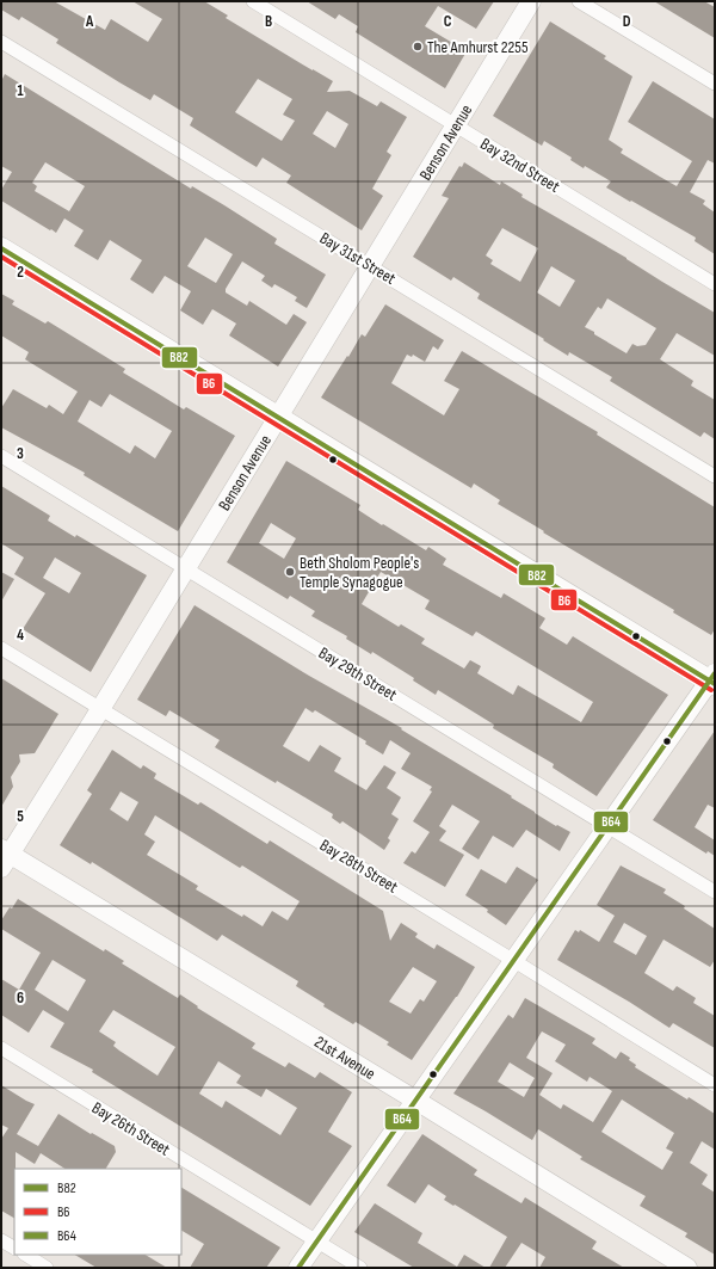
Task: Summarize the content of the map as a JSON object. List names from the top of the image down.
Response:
{
  "streets": {
    "street": [
      "Benson Avenue",
      "Bay 32nd Street",
      "Bay 31st Street",
      "Bay 29th Street",
      "Bay 28th Street",
      "21st Avenue",
      "Bay 26th Street"
    ]
  },
  "crossings": [
    ["Benson Avenue", "Bay 32nd Street"],
    ["Benson Avenue", "Bay 31st Street"],
    ["Benson Avenue", "Bay 29th Street"],
    ["Benson Avenue", "Bay 28th Street"],
    ["Benson Avenue", "21st Avenue"]
  ],
  "places": ["The Amhurst 2255", "Beth Sholom People's Temple Synagogue"],
  "lines": ["transit line B82", "transit line B6", "transit line B64"],
  "legend": ["B82", "B6", "B64"],
  "grid": {
    "columns": [
      "A",
      "B",
      "C",
      "D"
    ],
    "rows": [
      "1",
      "2",
      "3",
      "4",
      "5",
      "6"
    ]
  }
}
